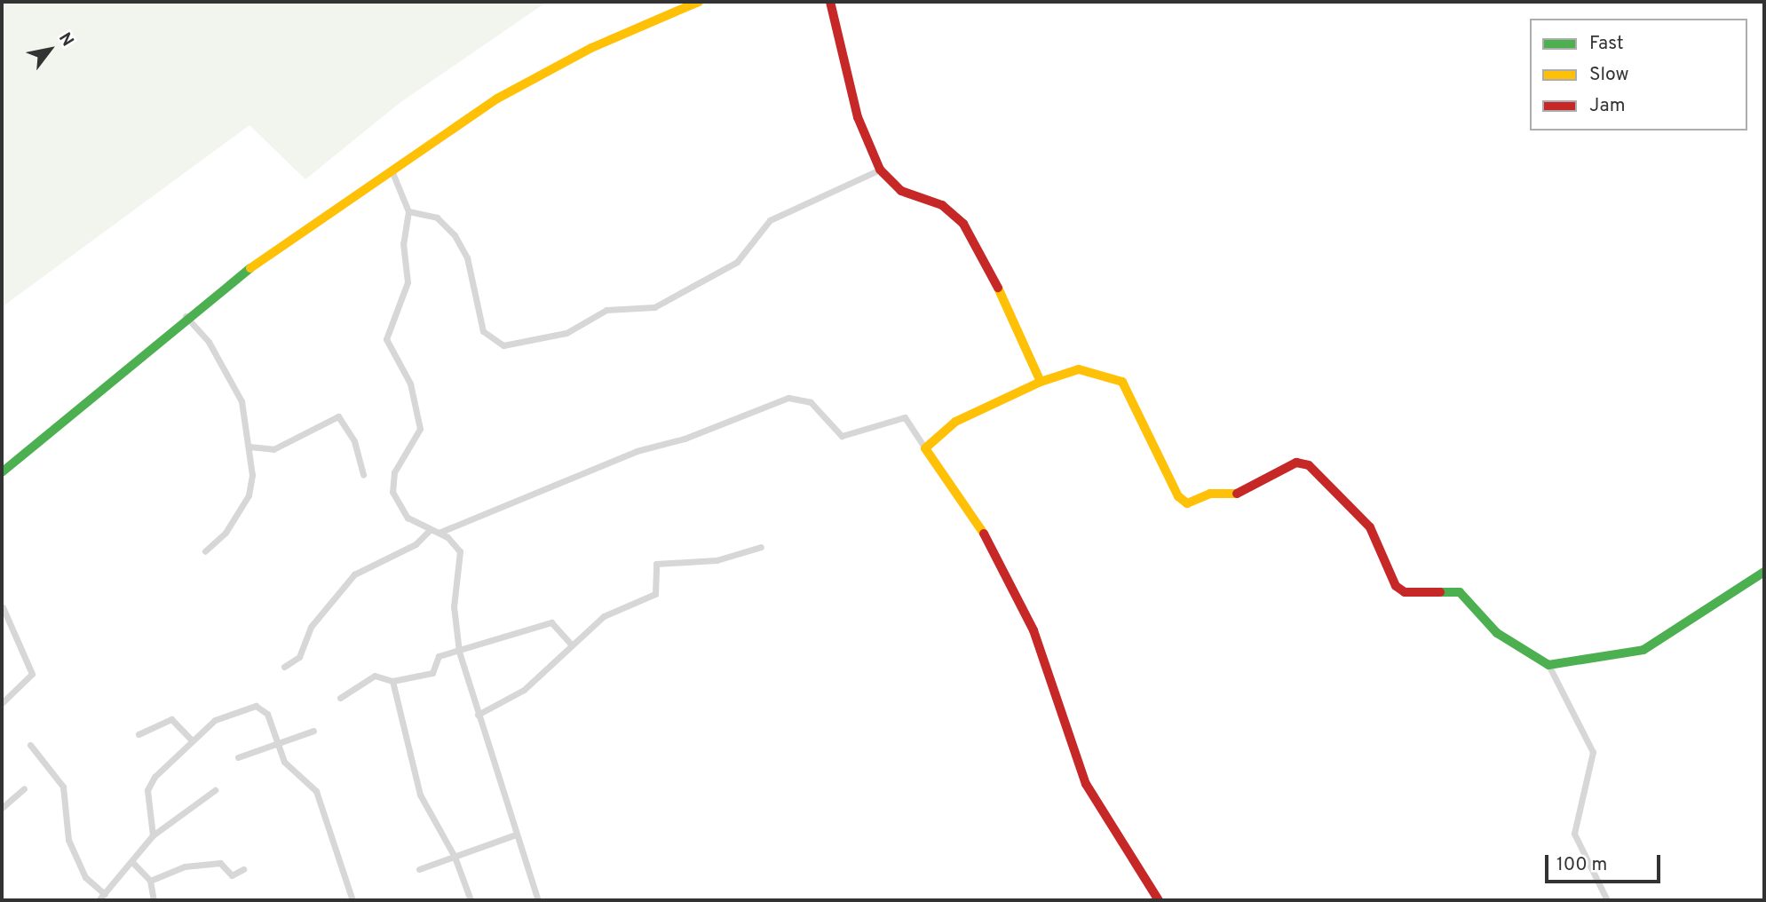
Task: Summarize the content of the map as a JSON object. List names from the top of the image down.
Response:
{
  "legend": ["Fast", "Slow", "Jam"],
  "scale_bar": "100 m",
  "north": "top right"
}
